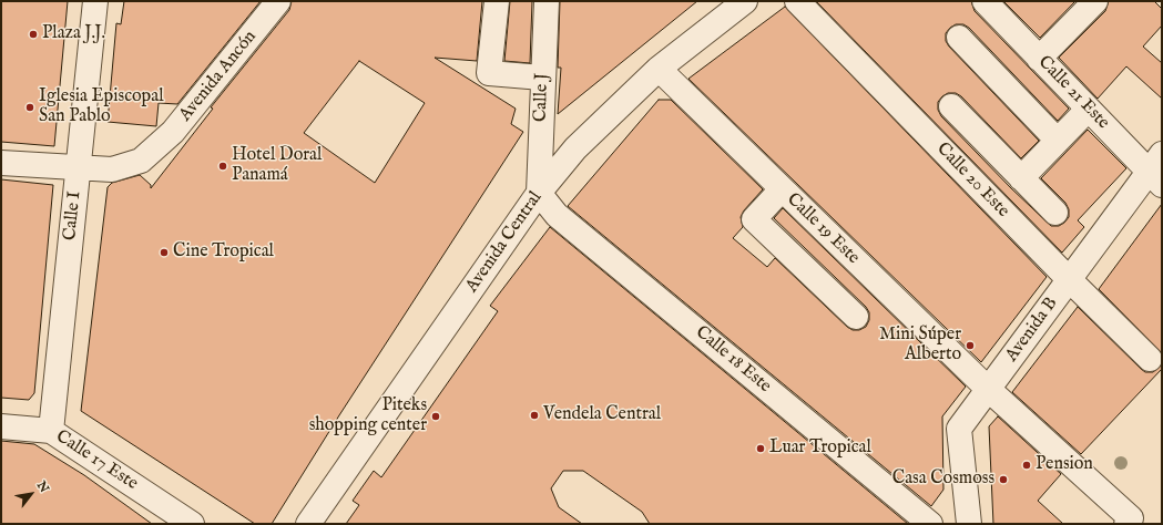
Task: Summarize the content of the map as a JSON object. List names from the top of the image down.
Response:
{
  "streets": {
    "street": [
      "Avenida Ancón",
      "Calle 21 Este",
      "Calle J",
      "Calle 20 Este",
      "Calle I",
      "Calle 19 Este",
      "Avenida Central",
      "Avenida B",
      "Calle 18 Este",
      "Calle 17 Este"
    ]
  },
  "crossings": [
    ["Avenida Ancón", "Calle I"],
    ["Calle 21 Este", "Avenida B"],
    ["Calle J", "Avenida Central"],
    ["Calle J", "Calle 18 Este"],
    ["Calle 20 Este", "Avenida B"],
    ["Calle I", "Calle 17 Este"],
    ["Calle 19 Este", "Avenida Central"],
    ["Calle 19 Este", "Avenida B"],
    ["Avenida Central", "Calle 18 Este"]
  ],
  "places": [
    "Plaza J.J.",
    "Iglesia Episcopal San Pablo",
    "Hotel Doral Panamá",
    "Cine Tropical",
    "Mini Súper Alberto",
    "Vendela Central",
    "Piteks shopping center",
    "Luar Tropical",
    "Pension",
    "Casa Cosmoss"
  ],
  "north": "top right"
}
